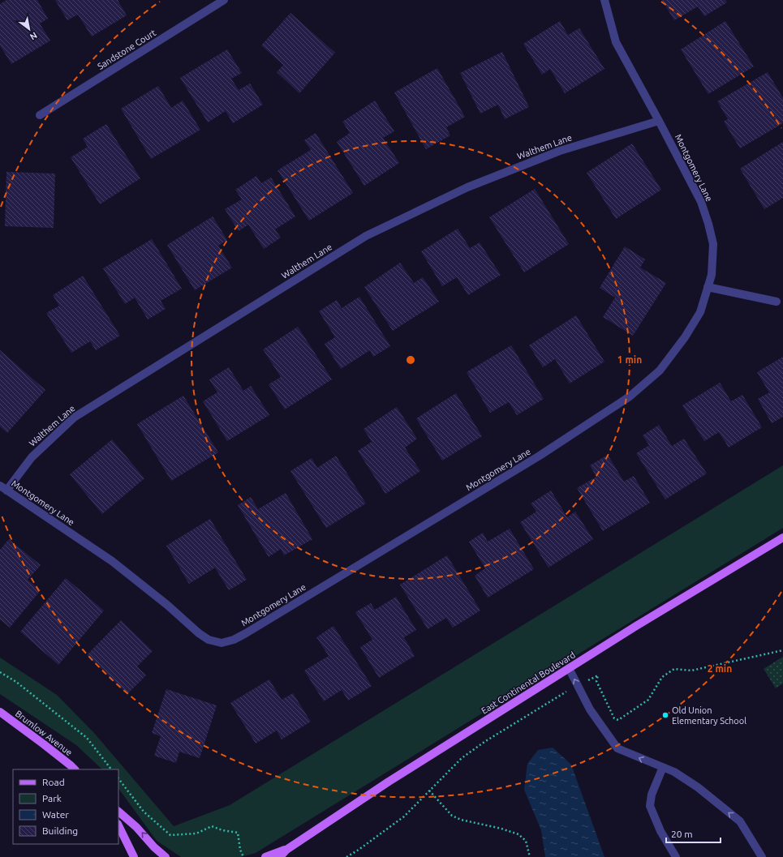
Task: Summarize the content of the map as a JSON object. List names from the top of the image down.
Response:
{
  "streets": {
    "main road": ["East Continental Boulevard", "Brumlow Avenue"],
    "street": ["Sandstone Court", "Walthem Lane", "Montgomery Lane"]
  },
  "crossings": [
    ["Walthem Lane", "Montgomery Lane"]
  ],
  "places": ["Old Union Elementary School"],
  "legend": [
    "Road",
    "Park",
    "Water",
    "Building"
  ],
  "scale_bar": "20 m",
  "north": "bottom right",
  "rings": ["1 min", "2 min"]
}
